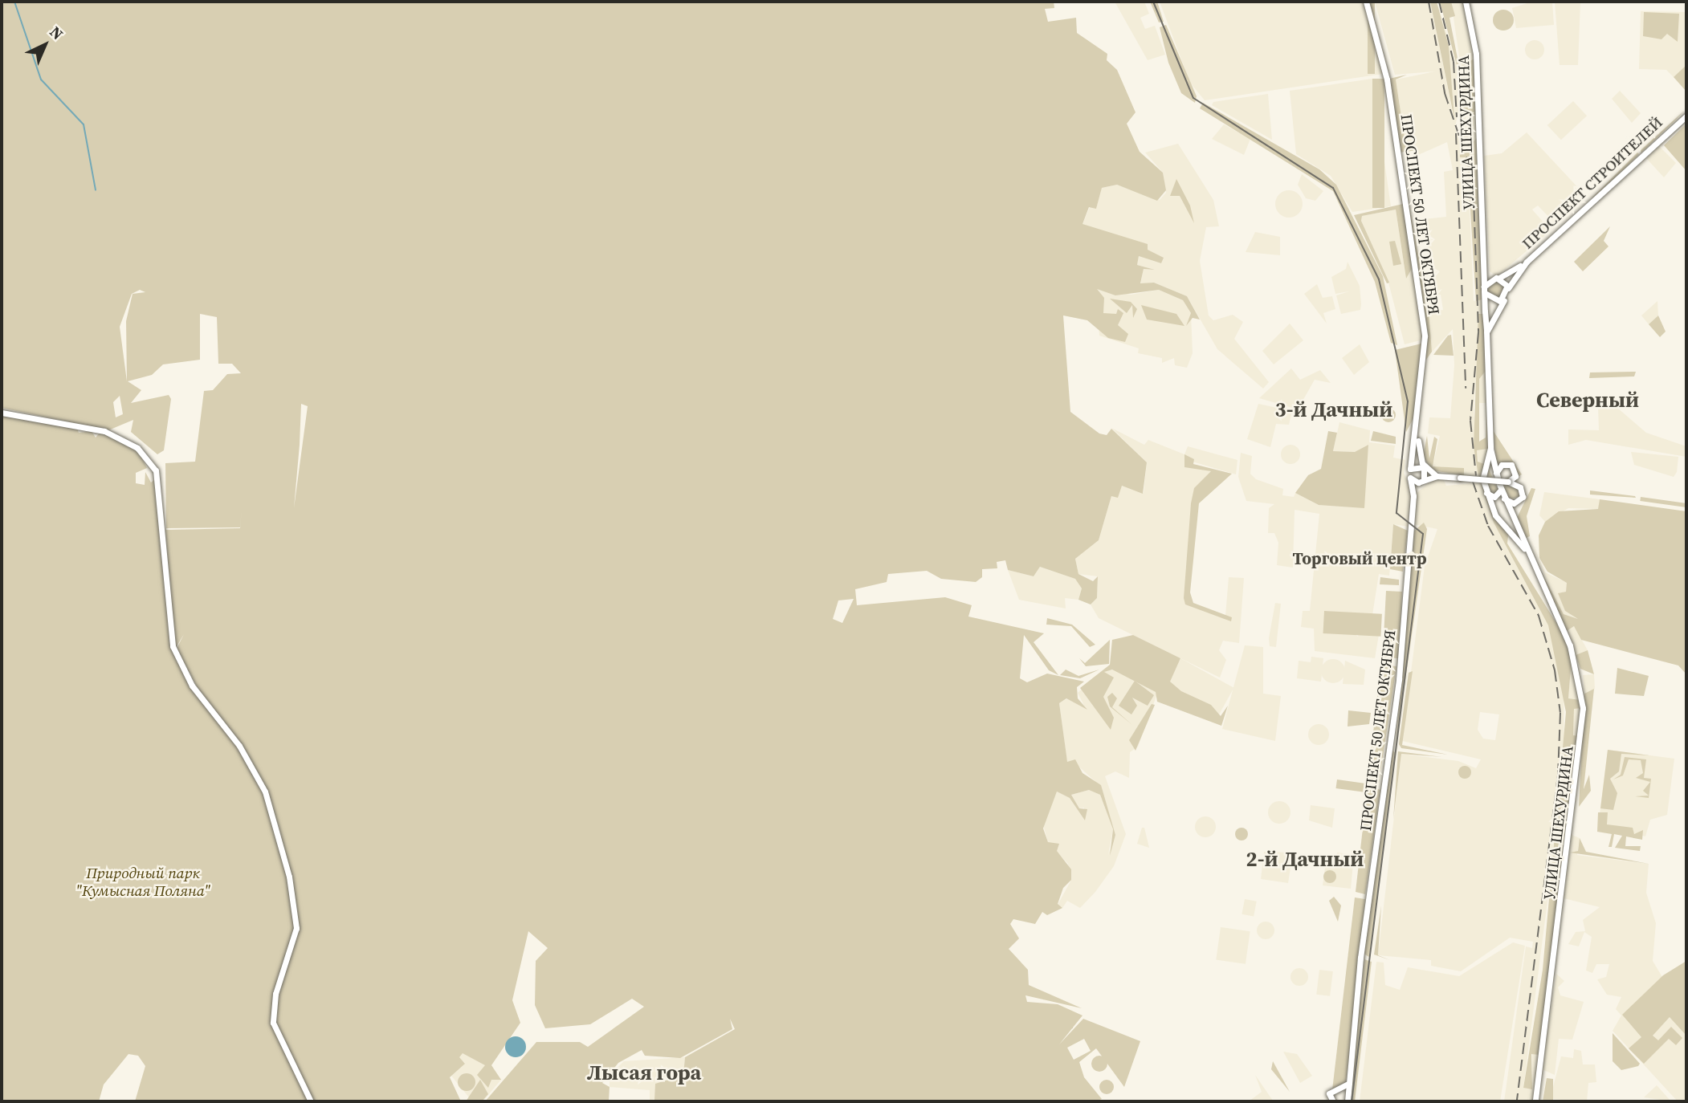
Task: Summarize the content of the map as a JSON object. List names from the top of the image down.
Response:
{
  "streets": {
    "main road": ["УЛИЦА ШЕХУРДИНА", "ПРОСПЕКТ СТРОИТЕЛЕЙ", "ПРОСПЕКТ 50 ЛЕТ ОКТЯБРЯ"]
  },
  "crossings": [
    ["УЛИЦА ШЕХУРДИНА", "ПРОСПЕКТ СТРОИТЕЛЕЙ"]
  ],
  "districts": [
    "Северный",
    "3-й Дачный",
    "Торговый центр",
    "2-й Дачный",
    "Лысая гора"
  ],
  "parks": ["Природный парк \"Кумысная Поляна\""],
  "north": "top right"
}
